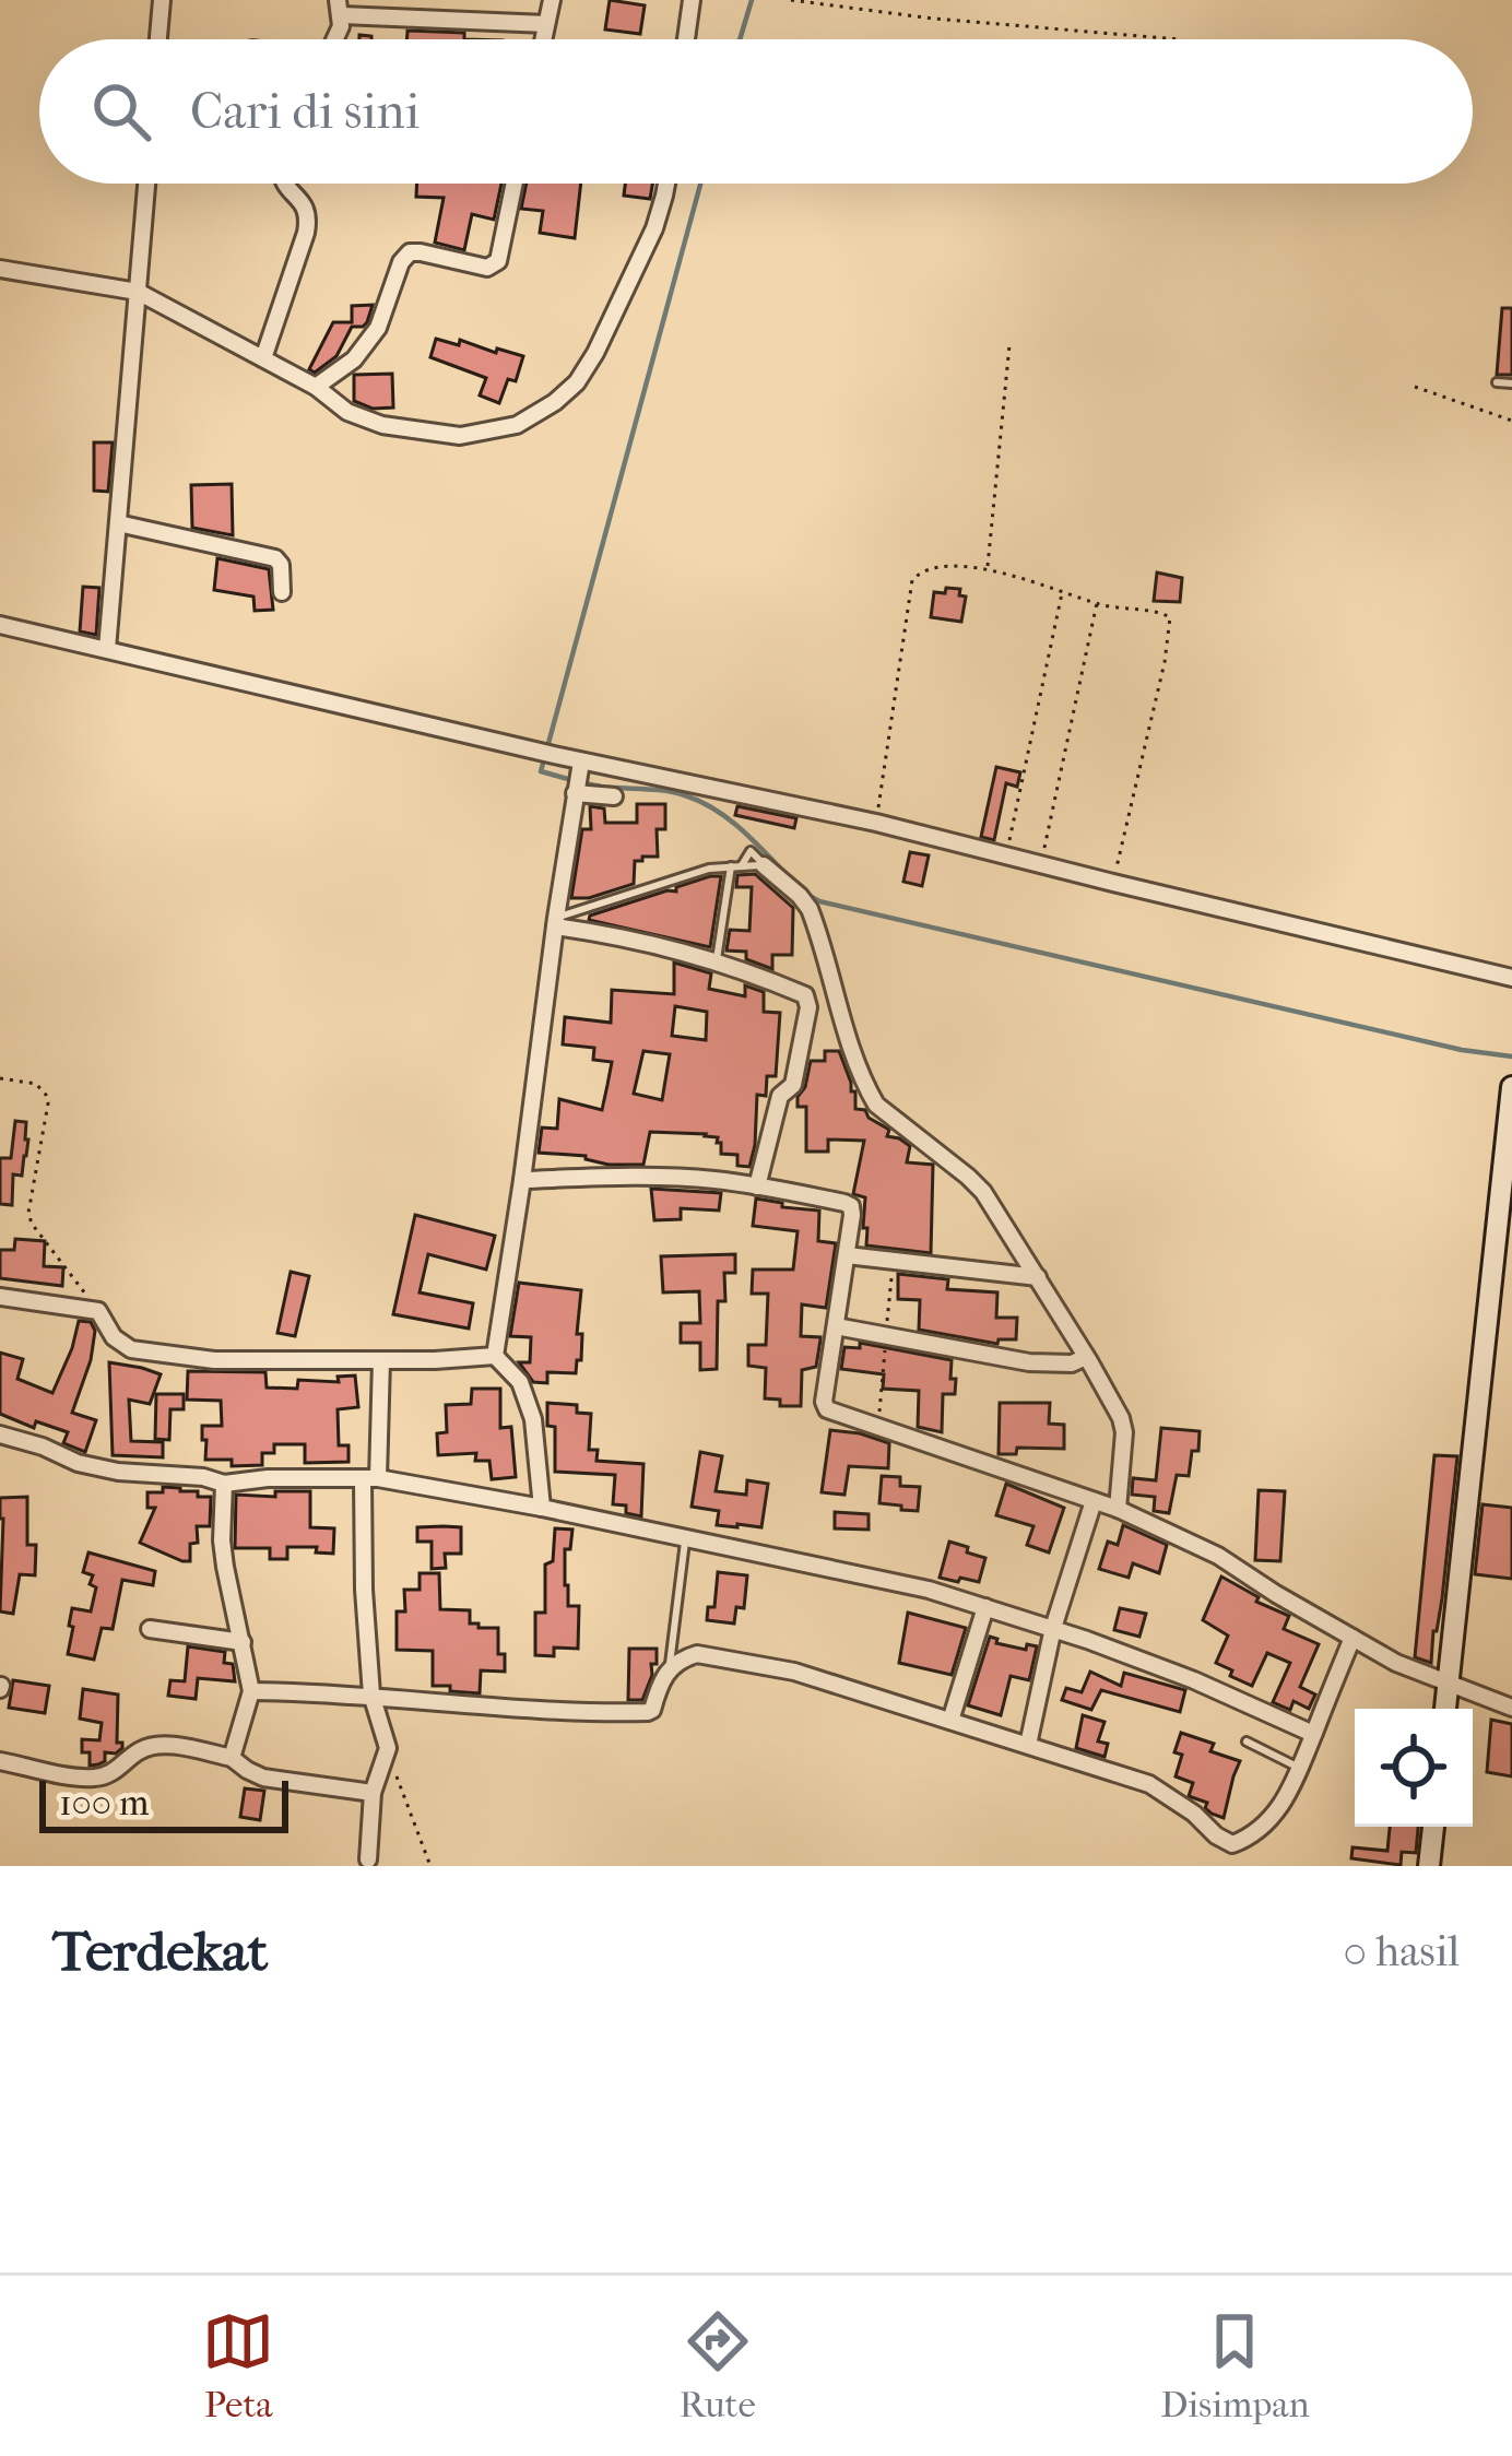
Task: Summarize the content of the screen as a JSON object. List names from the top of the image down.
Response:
{
  "scale_bar": "100 m",
  "page": {
    "search": "Cari di sini",
    "scale": "100 m",
    "heading": ["Terdekat", "0 hasil"],
    "nav": ["Peta", "Rute", "Disimpan"]
  }
}
